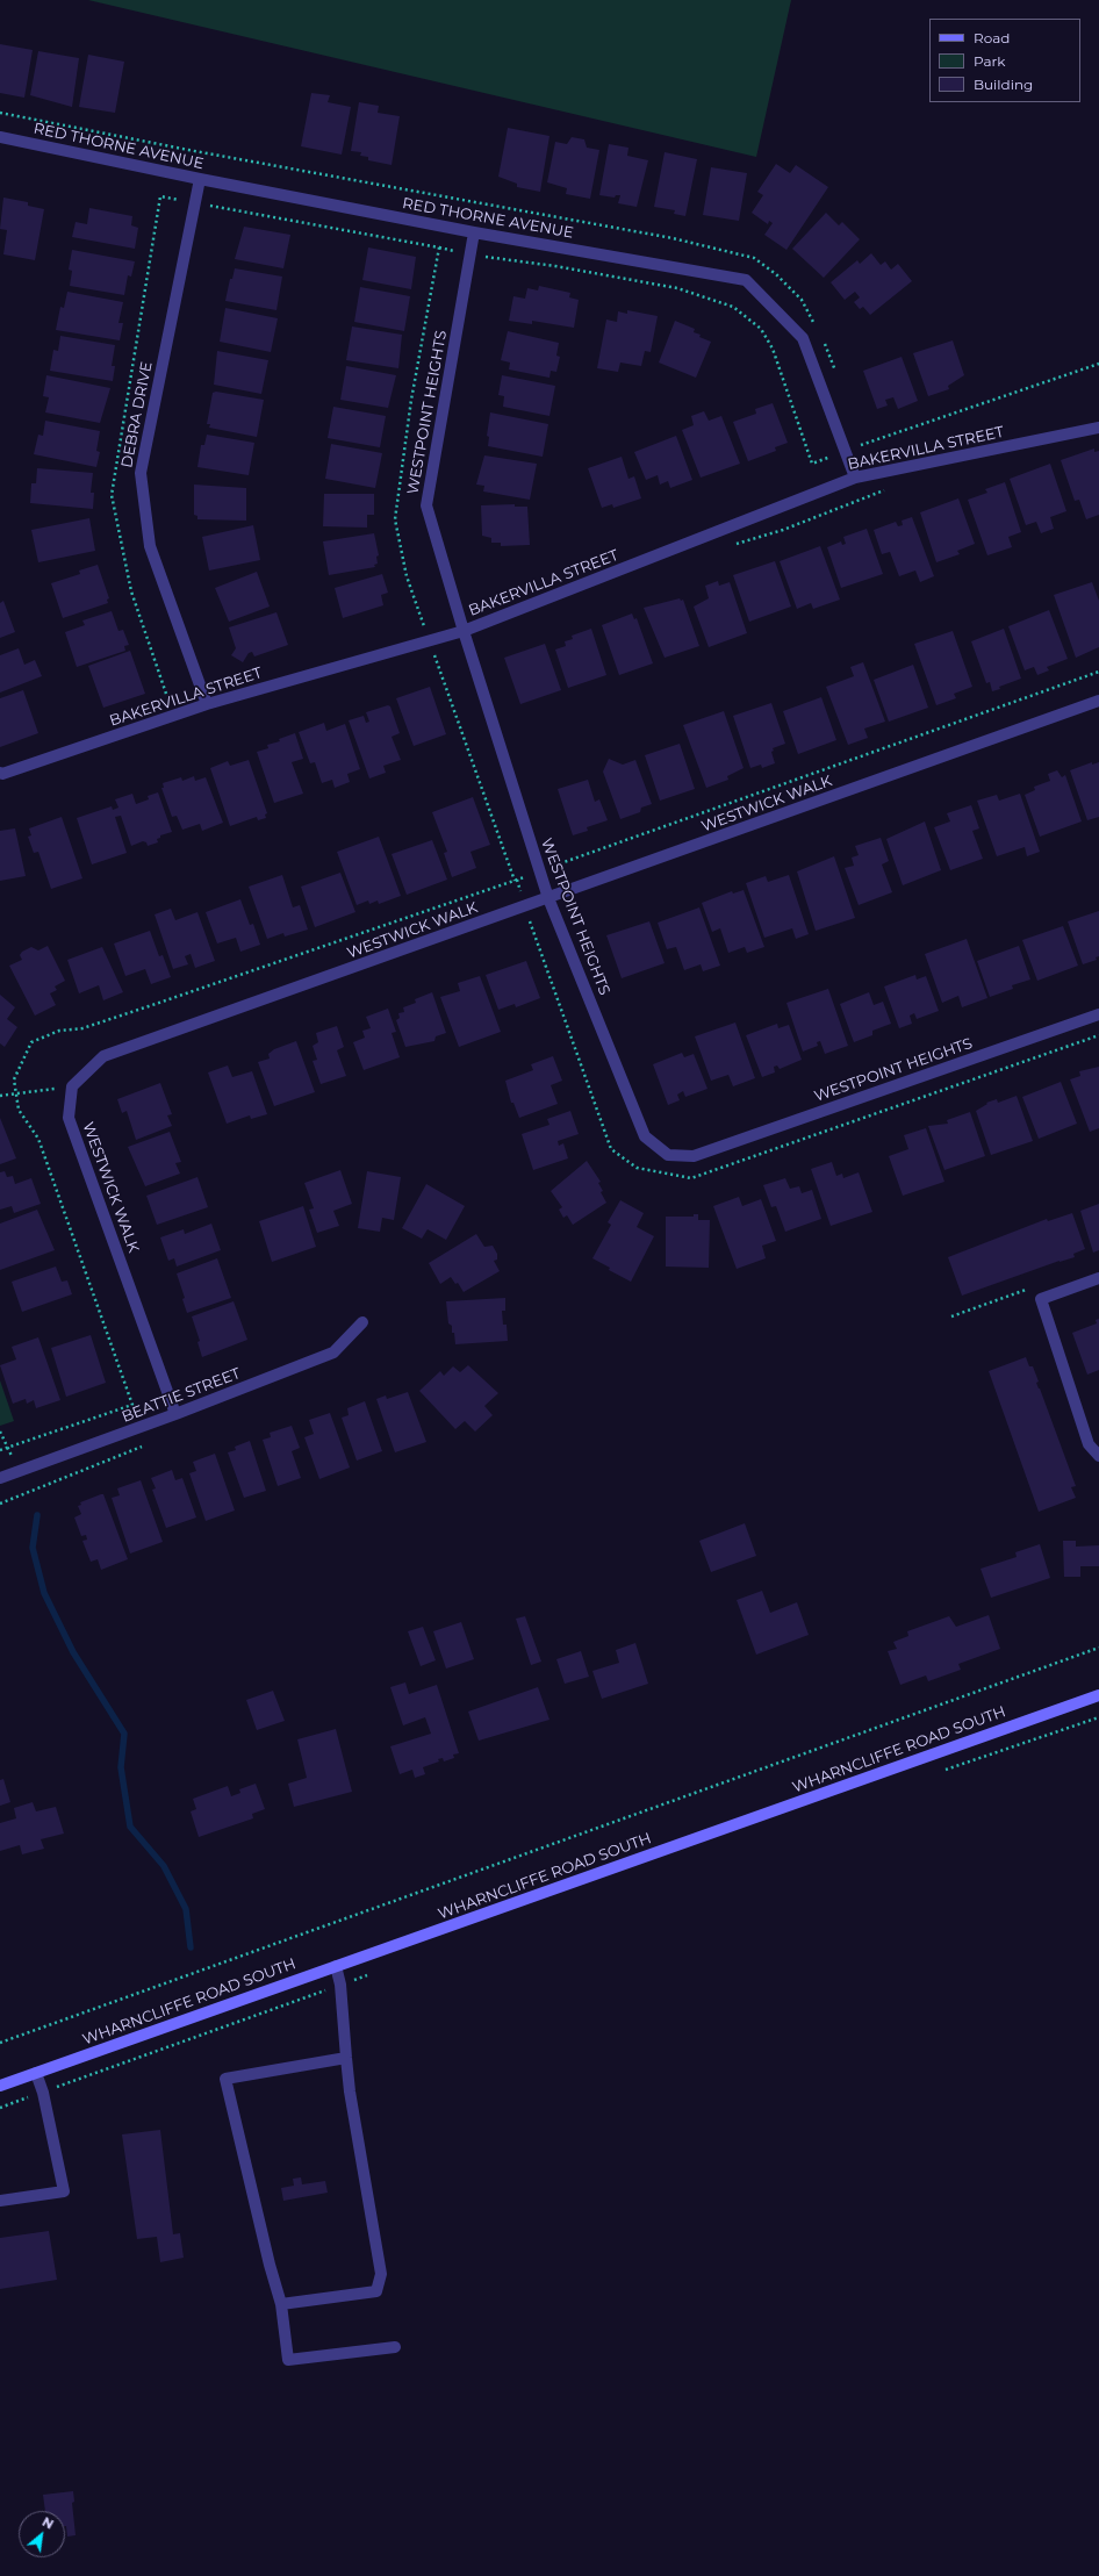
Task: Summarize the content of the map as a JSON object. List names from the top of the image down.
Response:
{
  "streets": {
    "main road": ["WHARNCLIFFE ROAD SOUTH"],
    "street": [
      "RED THORNE AVENUE",
      "WESTPOINT HEIGHTS",
      "DEBRA DRIVE",
      "BAKERVILLA STREET",
      "WESTWICK WALK",
      "BEATTIE STREET"
    ]
  },
  "crossings": [
    ["RED THORNE AVENUE", "WESTPOINT HEIGHTS"],
    ["RED THORNE AVENUE", "DEBRA DRIVE"],
    ["RED THORNE AVENUE", "BAKERVILLA STREET"],
    ["WESTPOINT HEIGHTS", "BAKERVILLA STREET"],
    ["WESTPOINT HEIGHTS", "WESTWICK WALK"],
    ["DEBRA DRIVE", "BAKERVILLA STREET"],
    ["WESTWICK WALK", "BEATTIE STREET"]
  ],
  "legend": ["Road", "Park", "Building"],
  "north": "top right"
}
